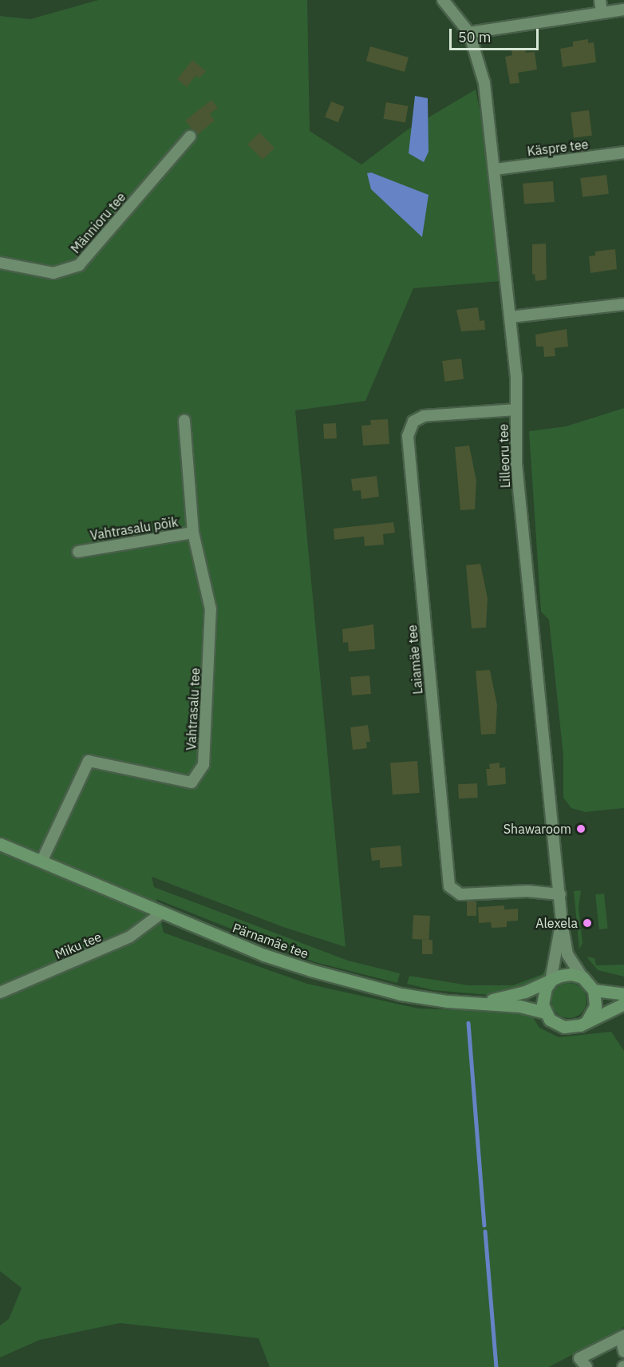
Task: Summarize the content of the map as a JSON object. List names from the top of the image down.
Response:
{
  "streets": {
    "main road": ["Pärnamäe tee"],
    "street": [
      "Käspre tee",
      "Männioru tee",
      "Lilleoru tee",
      "Vahtrasalu põik",
      "Laiamäe tee",
      "Vahtrasalu tee",
      "Miku tee"
    ]
  },
  "crossings": [
    ["Käspre tee", "Lilleoru tee"],
    ["Lilleoru tee", "Laiamäe tee"],
    ["Lilleoru tee", "Pärnamäe tee"],
    ["Vahtrasalu põik", "Vahtrasalu tee"],
    ["Vahtrasalu tee", "Pärnamäe tee"],
    ["Pärnamäe tee", "Miku tee"]
  ],
  "places": ["Shawaroom", "Alexela"],
  "scale_bar": "50 m"
}
